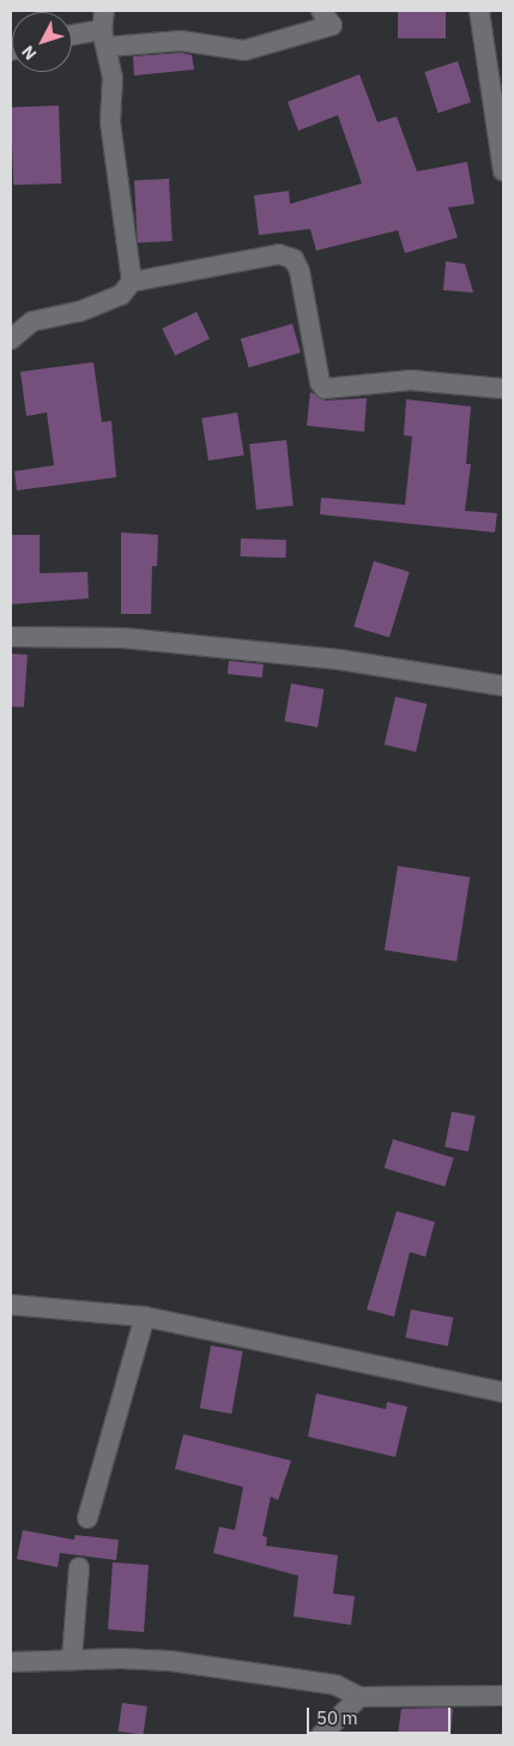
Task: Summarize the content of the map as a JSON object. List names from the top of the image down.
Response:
{
  "scale_bar": "50 m",
  "north": "bottom left"
}
